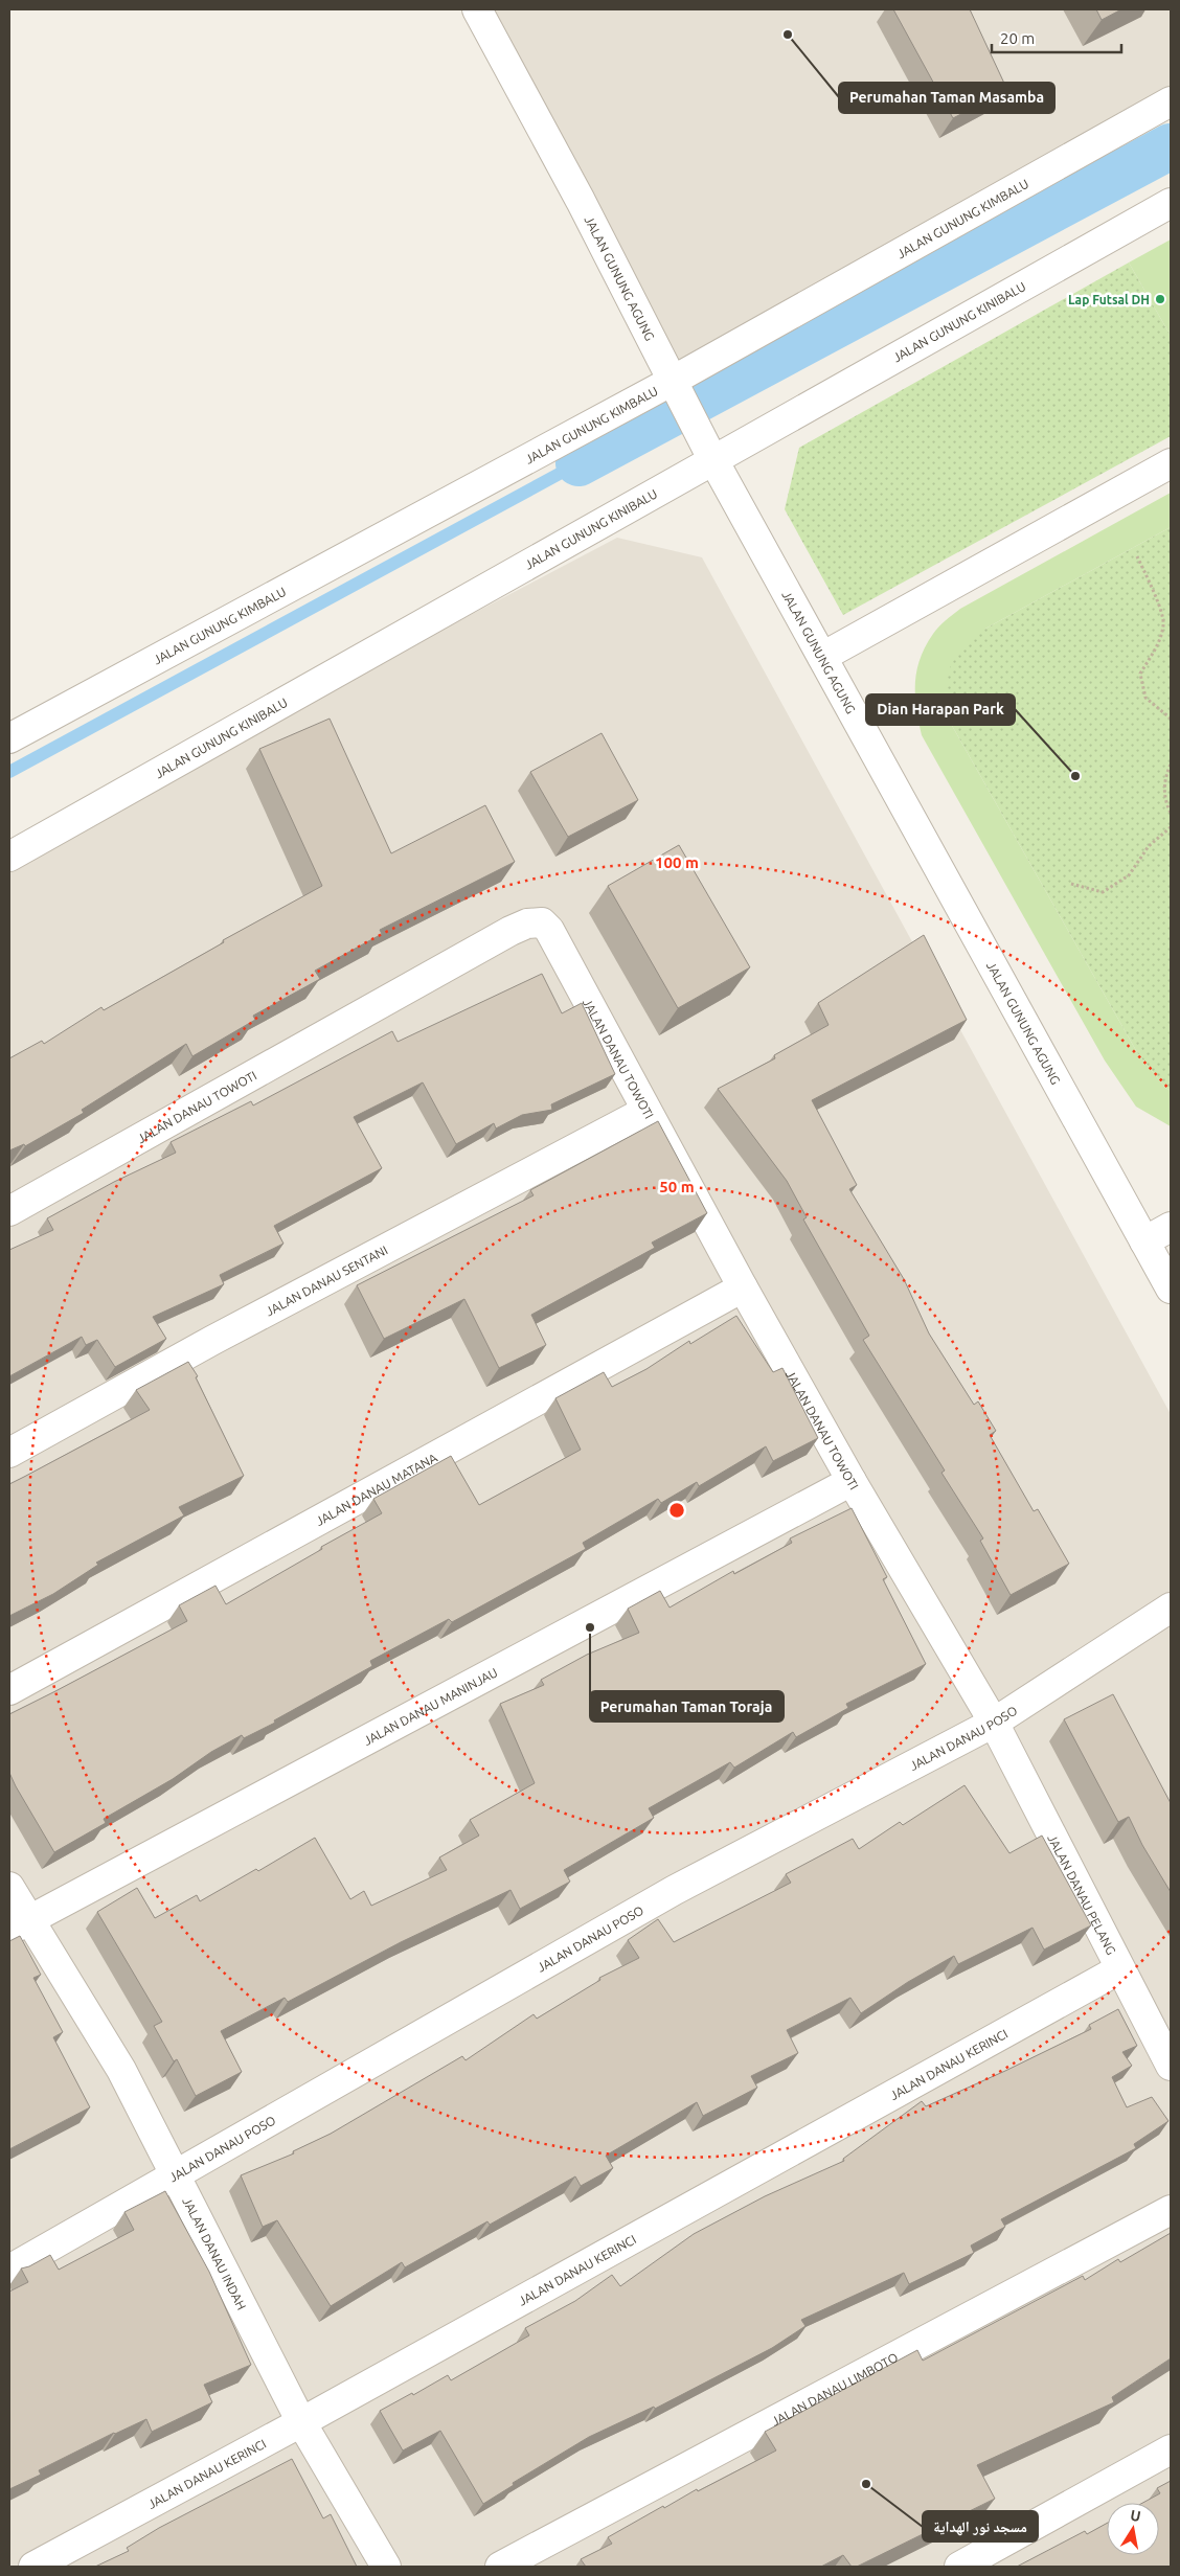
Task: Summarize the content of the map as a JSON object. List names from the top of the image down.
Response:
{
  "streets": {
    "street": [
      "JALAN GUNUNG KIMBALU",
      "JALAN GUNUNG AGUNG",
      "JALAN GUNUNG KINIBALU",
      "JALAN DANAU TOWOTI",
      "JALAN DANAU SENTANI",
      "JALAN DANAU MATANA",
      "JALAN DANAU MANINJAU",
      "JALAN DANAU POSO",
      "JALAN DANAU PELANG",
      "JALAN DANAU KERINCI",
      "JALAN DANAU INDAH",
      "JALAN DANAU LIMBOTO"
    ]
  },
  "crossings": [
    ["JALAN GUNUNG KIMBALU", "JALAN GUNUNG AGUNG"],
    ["JALAN GUNUNG AGUNG", "JALAN GUNUNG KINIBALU"],
    ["JALAN DANAU TOWOTI", "JALAN DANAU SENTANI"],
    ["JALAN DANAU TOWOTI", "JALAN DANAU MATANA"],
    ["JALAN DANAU TOWOTI", "JALAN DANAU MANINJAU"],
    ["JALAN DANAU TOWOTI", "JALAN DANAU POSO"],
    ["JALAN DANAU TOWOTI", "JALAN DANAU PELANG"],
    ["JALAN DANAU MANINJAU", "JALAN DANAU INDAH"],
    ["JALAN DANAU POSO", "JALAN DANAU PELANG"],
    ["JALAN DANAU POSO", "JALAN DANAU INDAH"],
    ["JALAN DANAU PELANG", "JALAN DANAU KERINCI"],
    ["JALAN DANAU KERINCI", "JALAN DANAU INDAH"]
  ],
  "places": [
    "Perumahan Taman Masamba",
    "Lap Futsal DH",
    "Dian Harapan Park",
    "Perumahan Taman Toraja",
    "مسجد نور الهداية"
  ],
  "scale_bar": "20 m",
  "north": "top",
  "rings": ["100 m", "50 m"]
}
